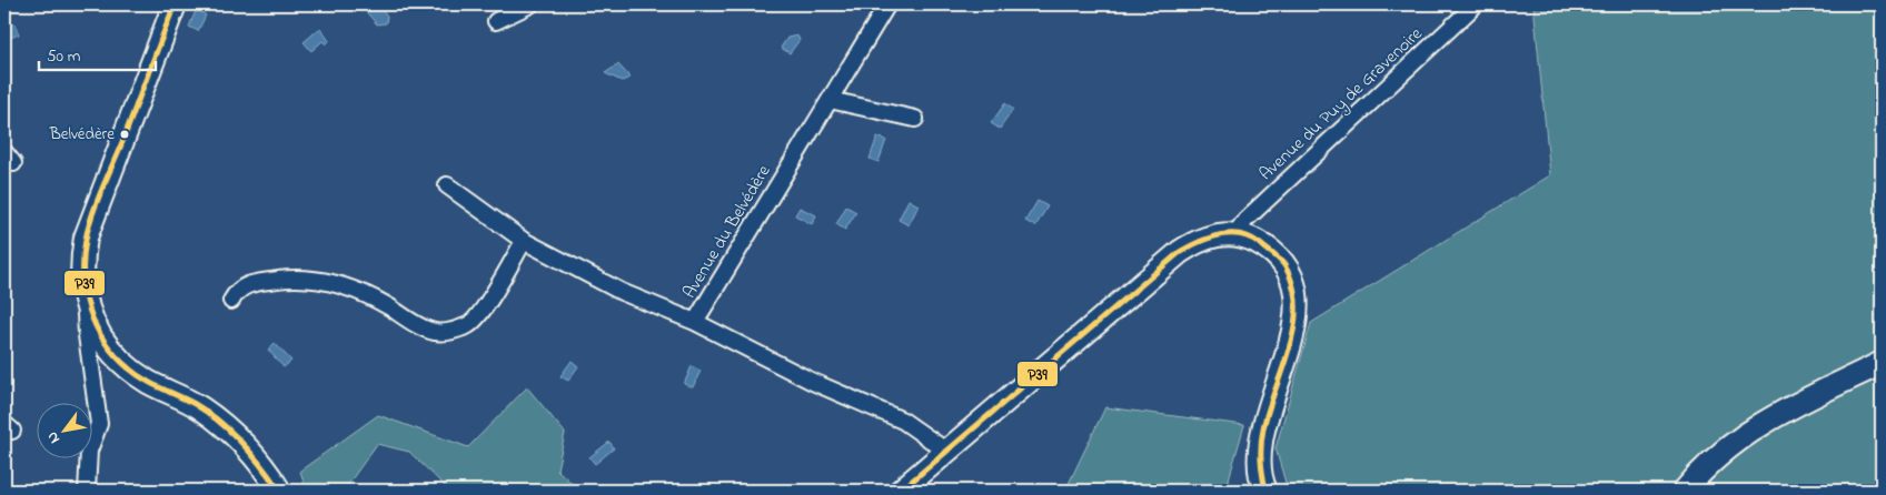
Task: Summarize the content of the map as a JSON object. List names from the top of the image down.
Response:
{
  "streets": {
    "street": ["Avenue du Puy de Gravenoire", "Avenue du Belvédère"]
  },
  "places": ["Belvédère"],
  "lines": ["transit line P39"],
  "scale_bar": "50 m",
  "north": "bottom left"
}
